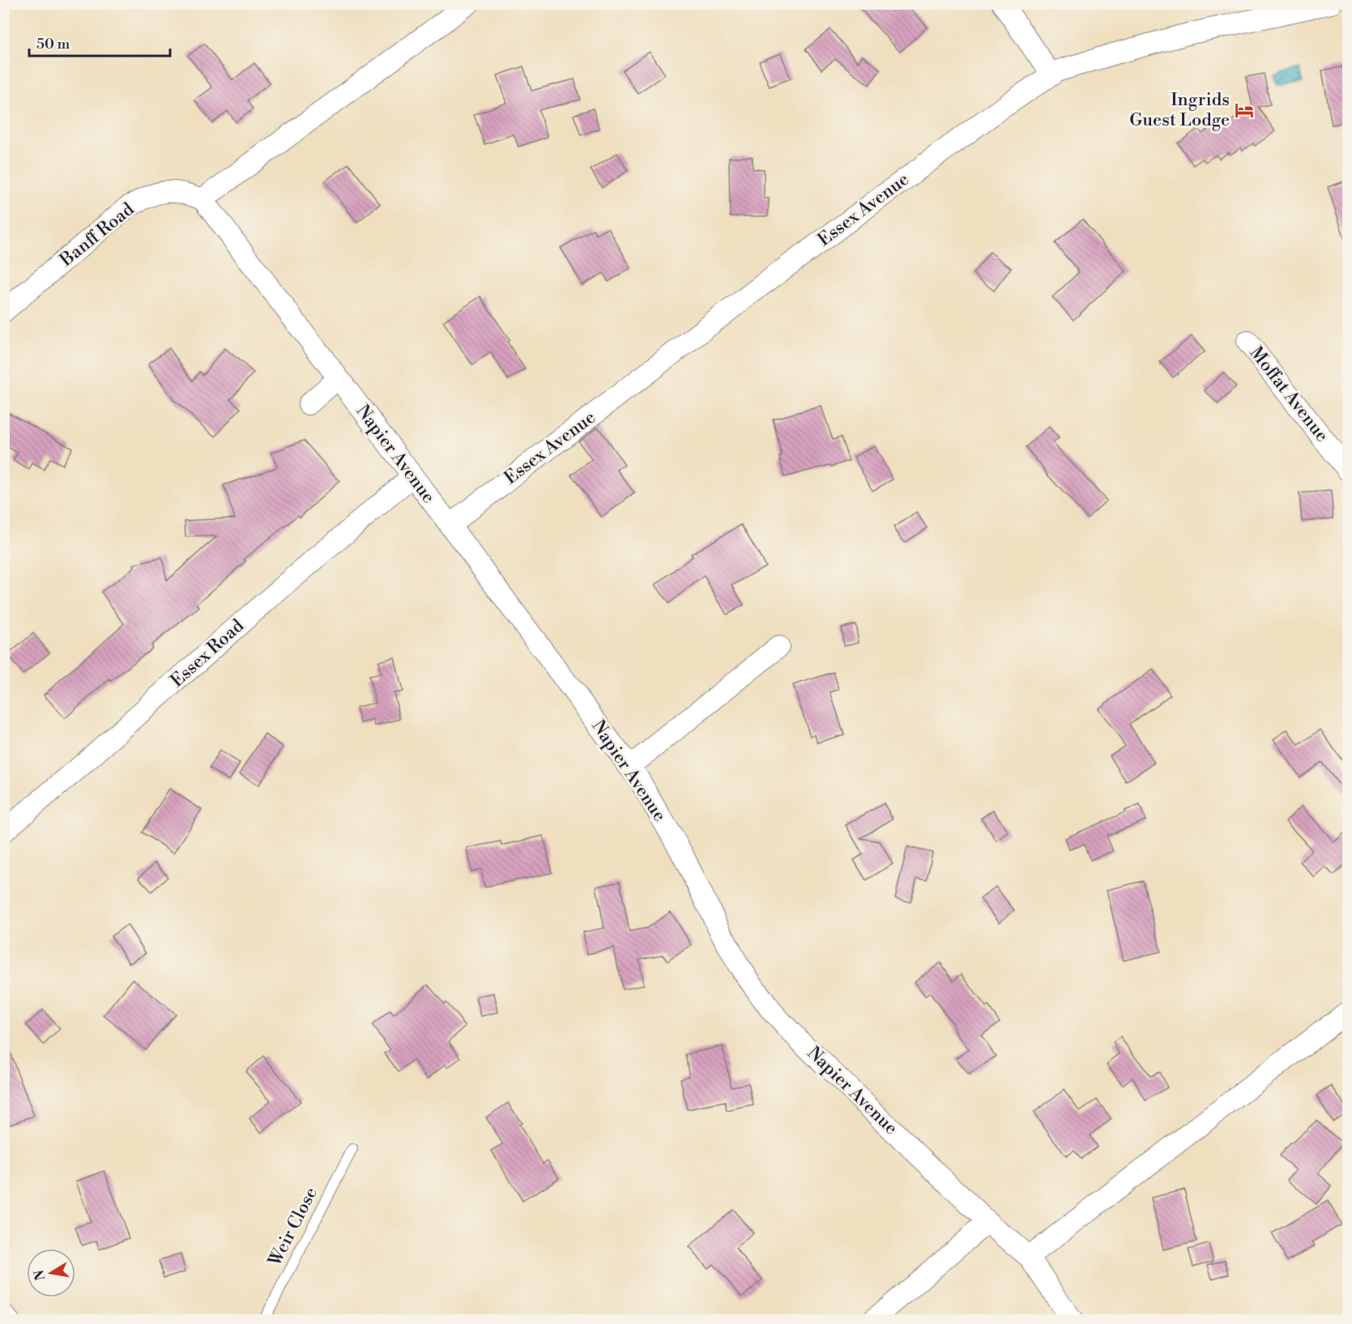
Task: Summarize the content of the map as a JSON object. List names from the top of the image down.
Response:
{
  "streets": {
    "street": [
      "Essex Avenue",
      "Banff Road",
      "Moffat Avenue",
      "Napier Avenue",
      "Essex Road"
    ],
    "lane": ["Weir Close"]
  },
  "crossings": [
    ["Essex Avenue", "Napier Avenue"],
    ["Banff Road", "Napier Avenue"],
    ["Napier Avenue", "Essex Road"]
  ],
  "places": {
    "hotel": ["Ingrids Guest Lodge"]
  },
  "scale_bar": "50 m",
  "north": "left"
}
